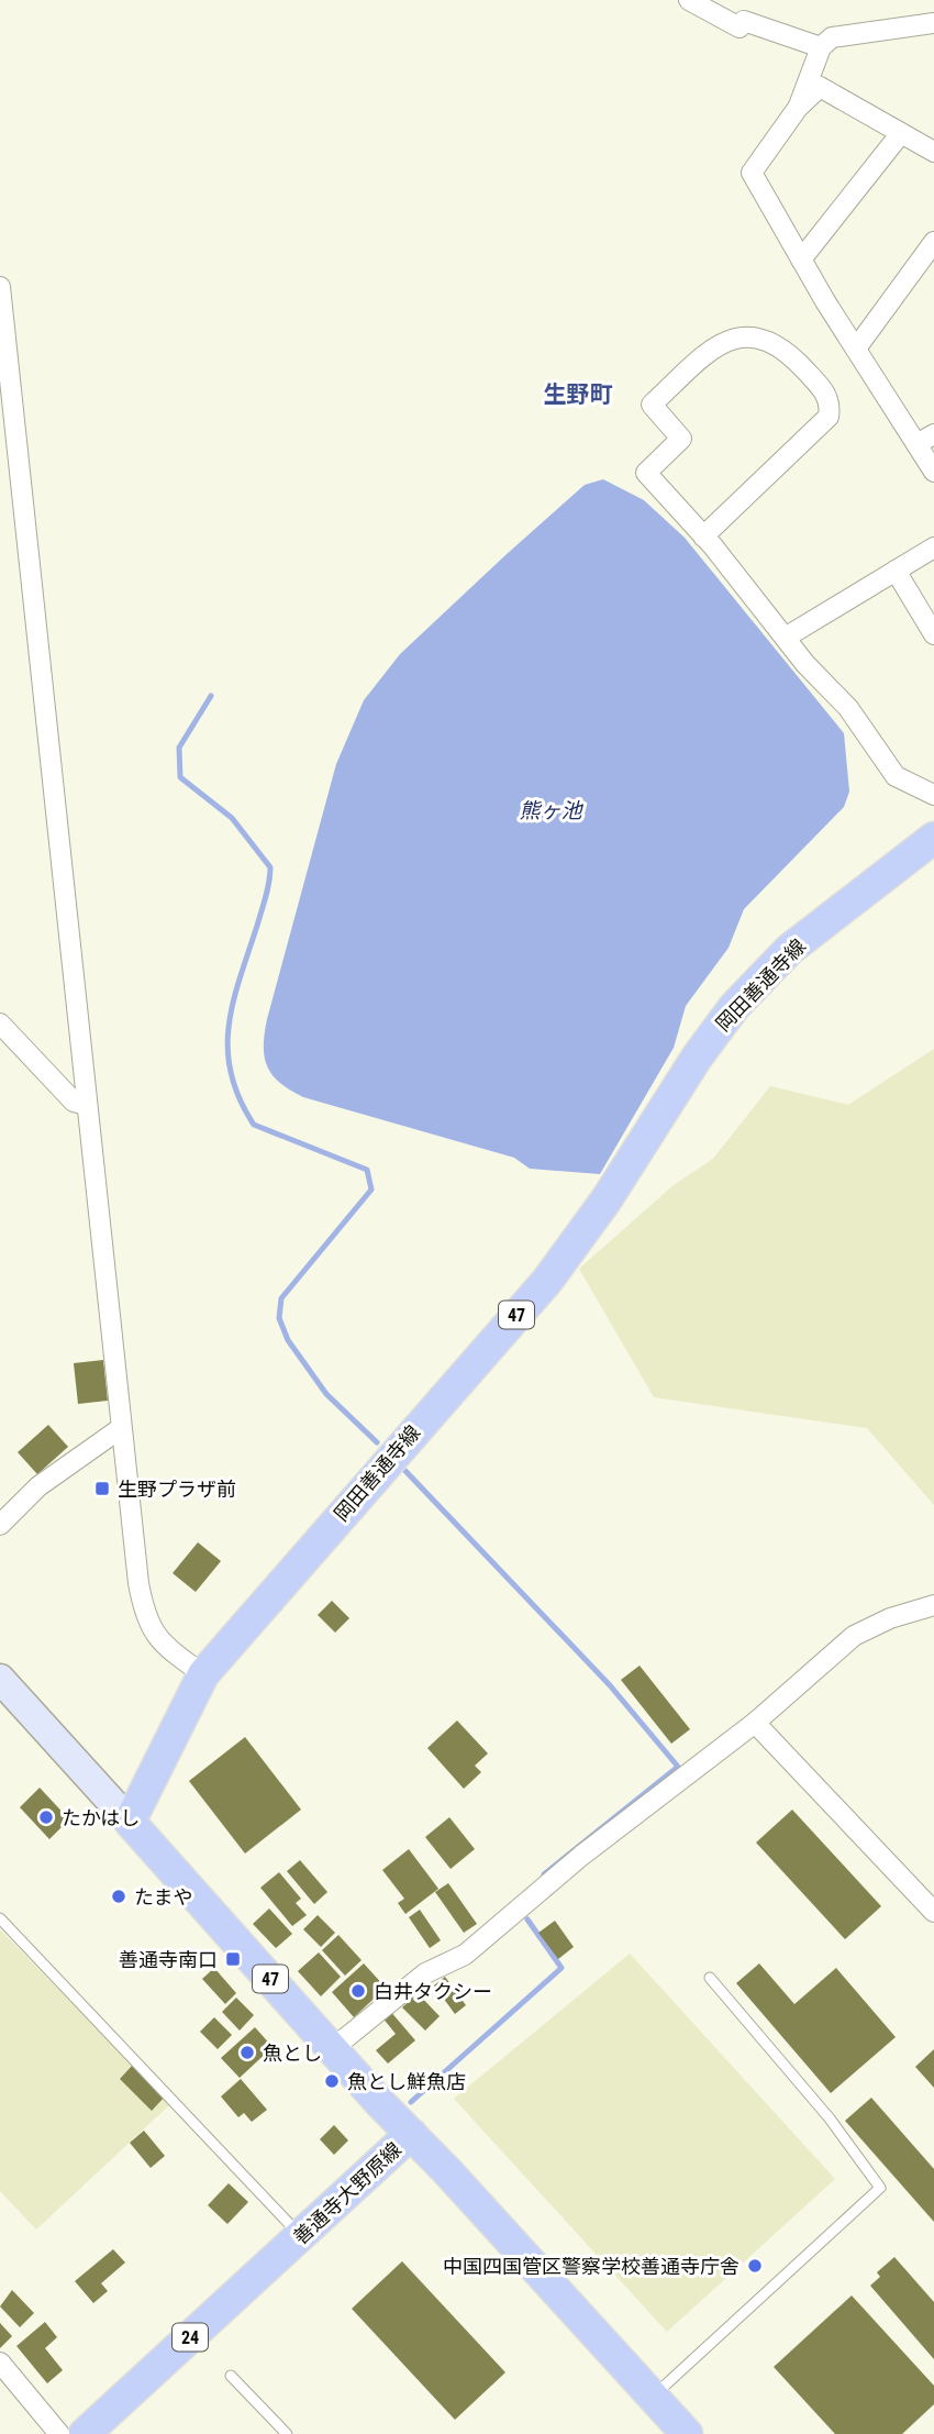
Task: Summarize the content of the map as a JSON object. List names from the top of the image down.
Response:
{
  "streets": {
    "main road": [
      "岡田善通寺線",
      "47",
      "善通寺大野原線",
      "24"
    ]
  },
  "crossings": [
    ["岡田善通寺線", "47"],
    ["47", "善通寺大野原線"]
  ],
  "districts": ["生野町"],
  "water": ["熊ヶ池"],
  "places": {
    "transit": ["生野プラザ前", "善通寺南口"],
    "other": [
      "たかはし",
      "たまや",
      "白井タクシー",
      "魚とし",
      "魚とし鮮魚店",
      "中国四国管区警察学校善通寺庁舎"
    ]
  }
}
